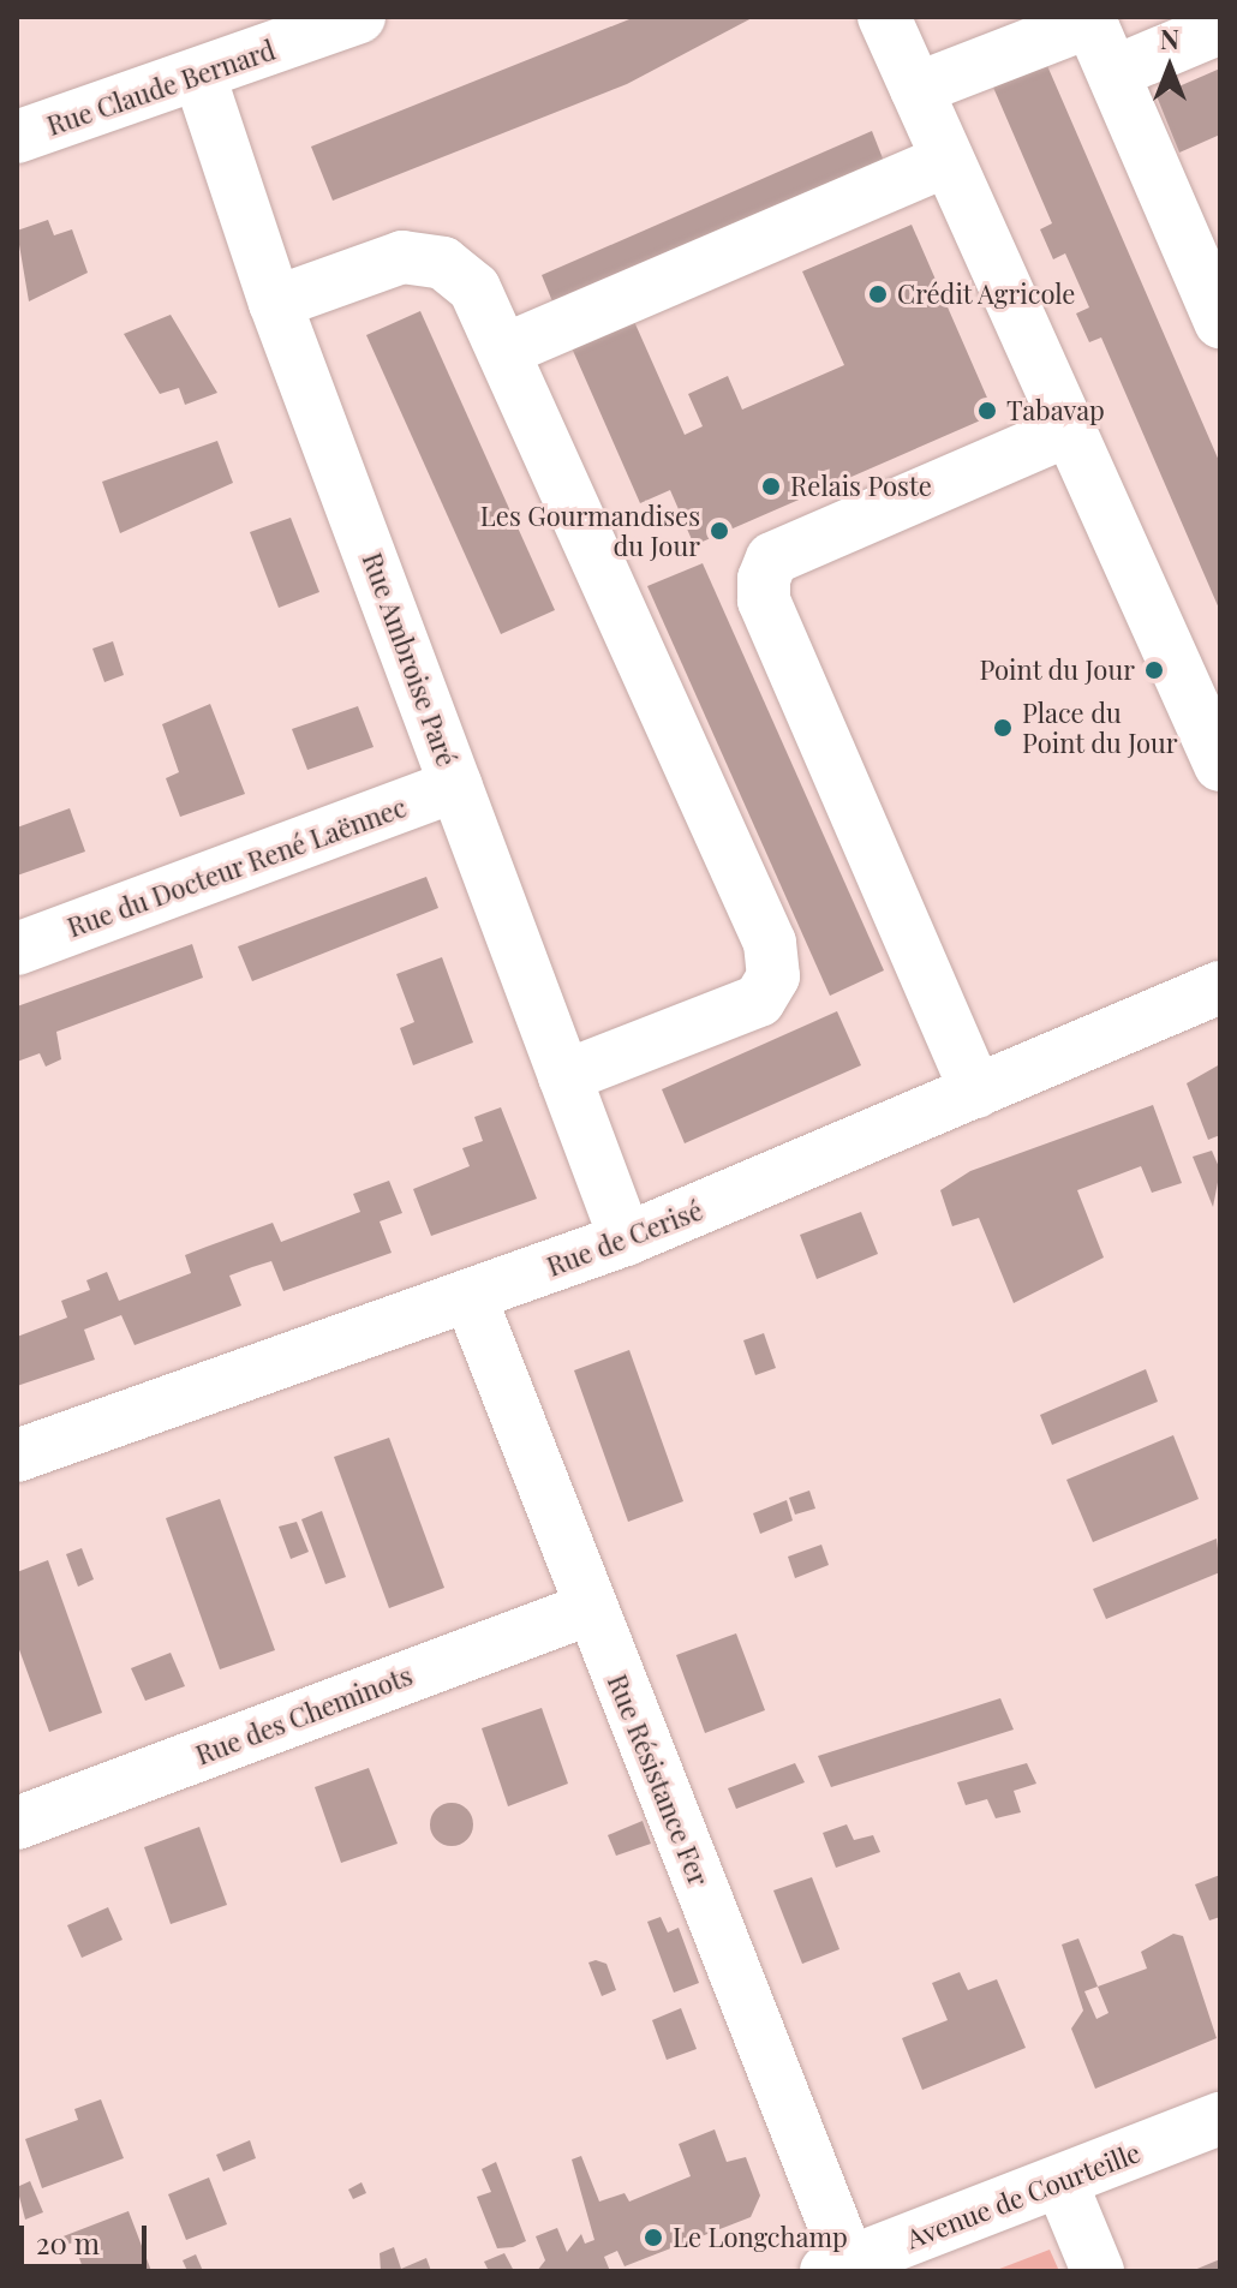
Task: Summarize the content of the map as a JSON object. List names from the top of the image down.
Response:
{
  "streets": {
    "street": [
      "Rue Claude Bernard",
      "Rue Ambroise Paré",
      "Rue du Docteur René Laënnec",
      "Rue de Cerisé",
      "Rue des Cheminots",
      "Rue Résistance Fer",
      "Avenue de Courteille"
    ]
  },
  "crossings": [
    ["Rue Claude Bernard", "Rue Ambroise Paré"],
    ["Rue Ambroise Paré", "Rue du Docteur René Laënnec"],
    ["Rue Ambroise Paré", "Rue de Cerisé"],
    ["Rue de Cerisé", "Rue Résistance Fer"],
    ["Rue des Cheminots", "Rue Résistance Fer"],
    ["Rue Résistance Fer", "Avenue de Courteille"]
  ],
  "places": [
    "Crédit Agricole",
    "Tabavap",
    "Relais Poste",
    "Les Gourmandises du Jour",
    "Point du Jour",
    "Place du Point du Jour",
    "Le Longchamp"
  ],
  "scale_bar": "20 m",
  "north": "top"
}
